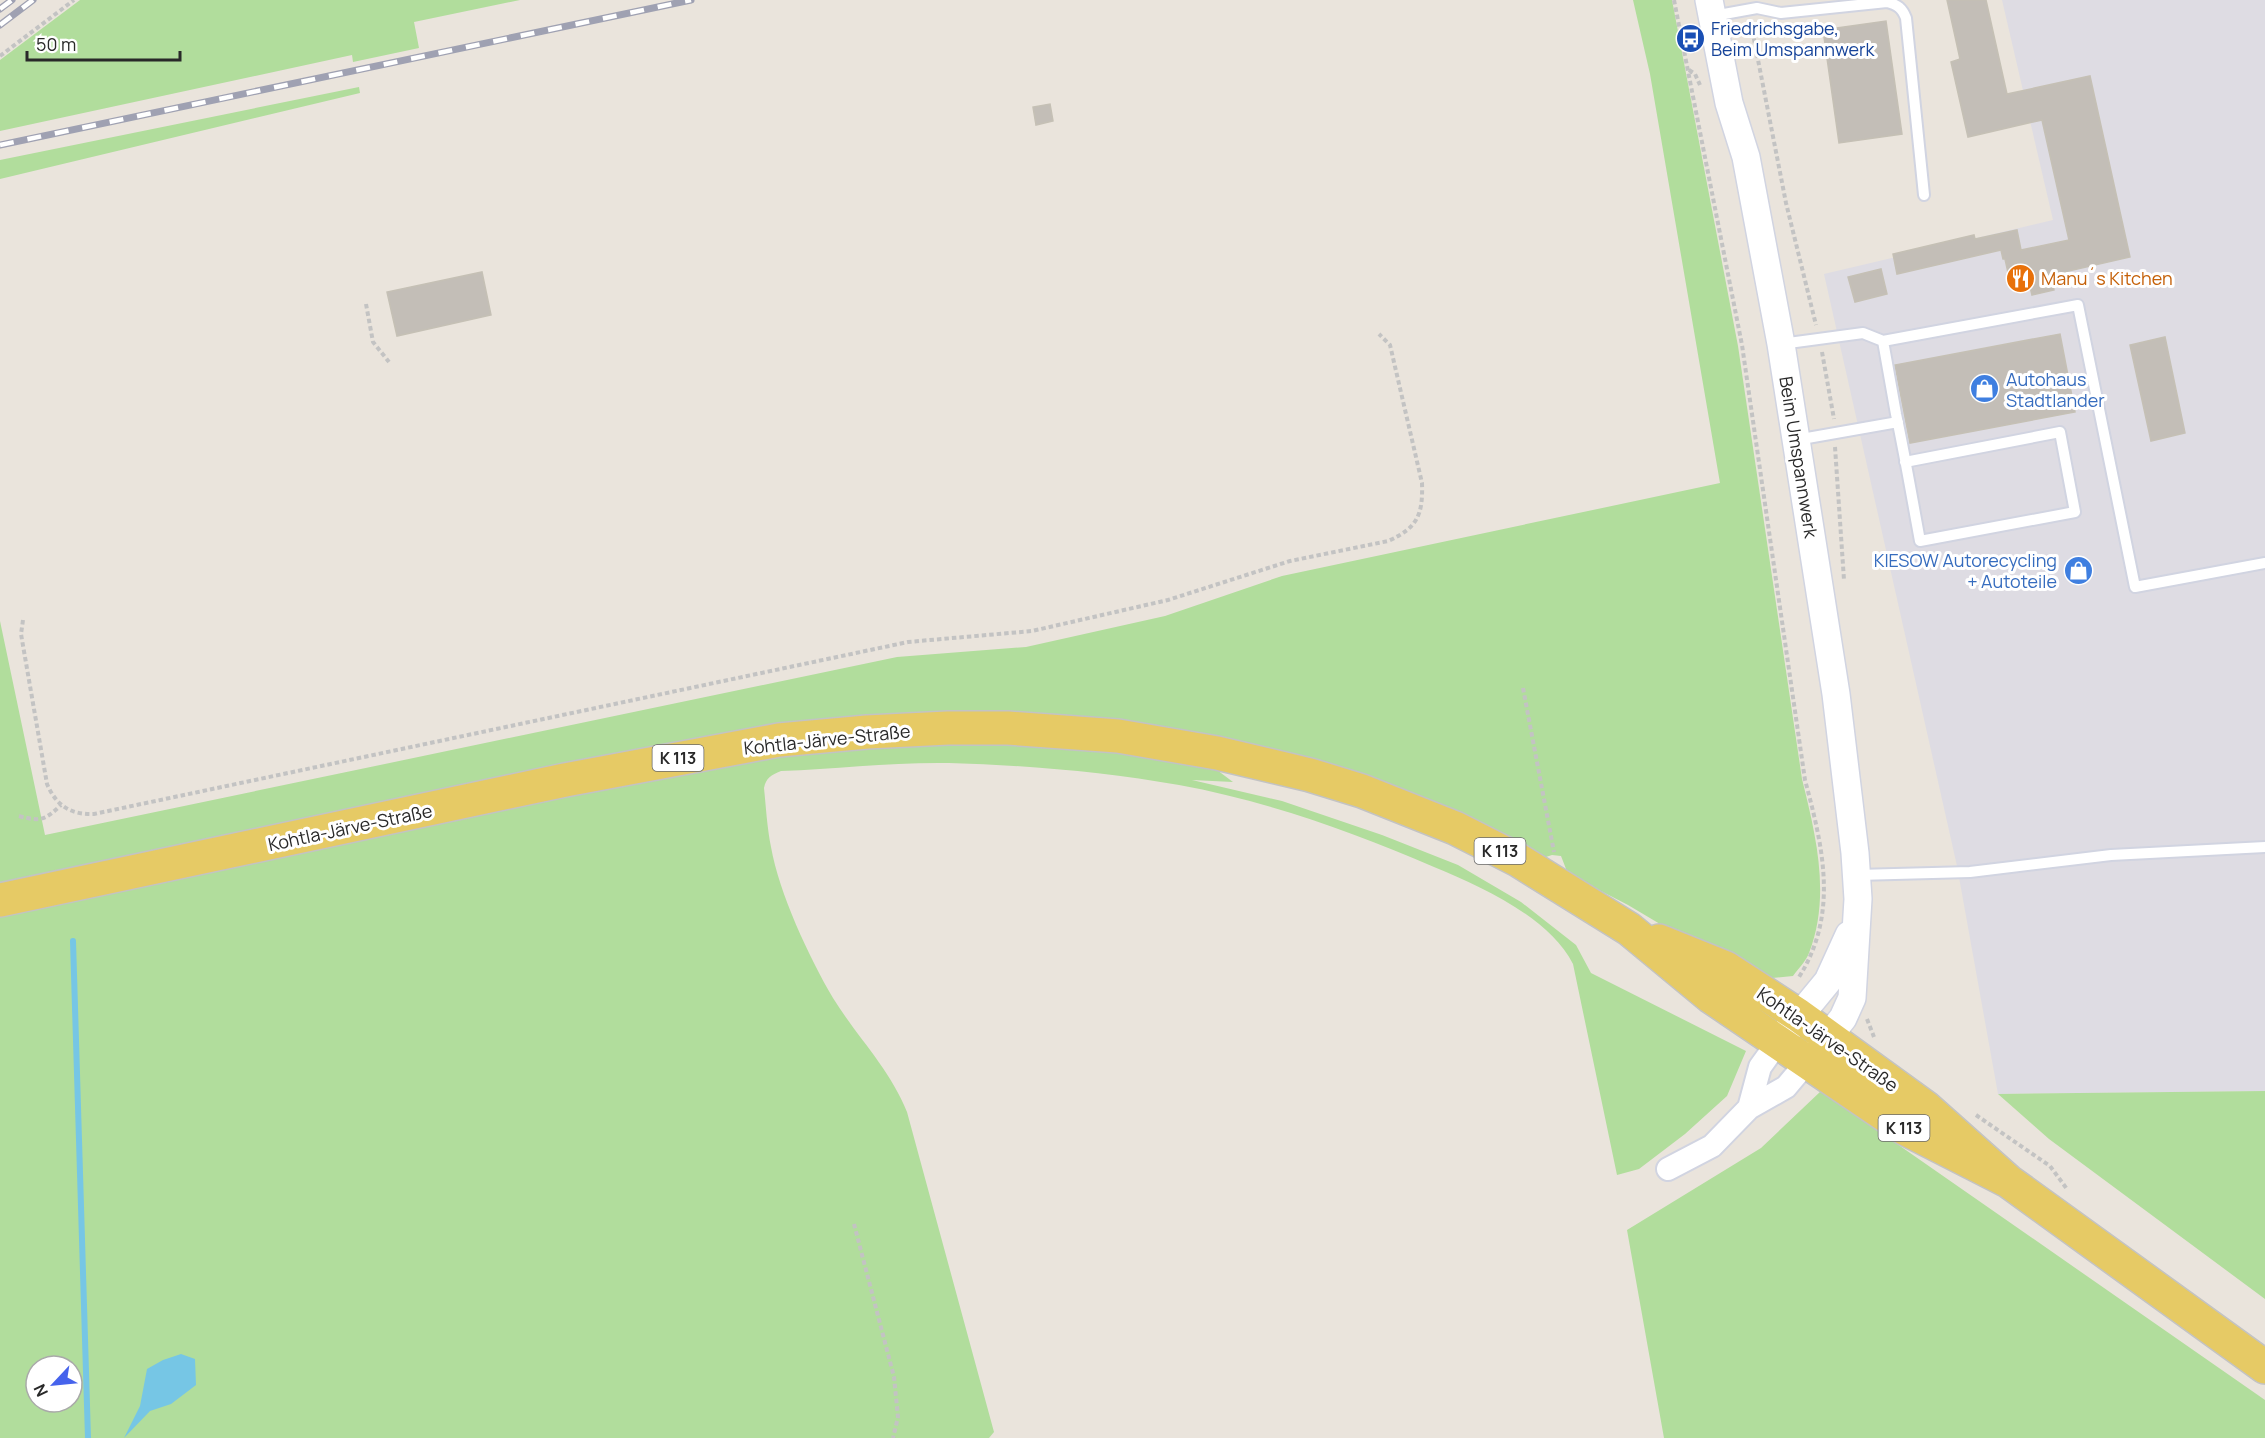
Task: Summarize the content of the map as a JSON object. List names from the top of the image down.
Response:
{
  "streets": {
    "main road": ["Kohtla-Järve-Straße", "K 113"],
    "street": ["Beim Umspannwerk"]
  },
  "crossings": [
    ["Beim Umspannwerk", "Kohtla-Järve-Straße"]
  ],
  "places": {
    "bus stop": ["Friedrichsgabe, Beim Umspannwerk"],
    "restaurant": ["Manu´s Kitchen"],
    "shop": ["Autohaus Stadtlander", "KIESOW Autorecycling + Autoteile"]
  },
  "scale_bar": "50 m",
  "north": "bottom left"
}
